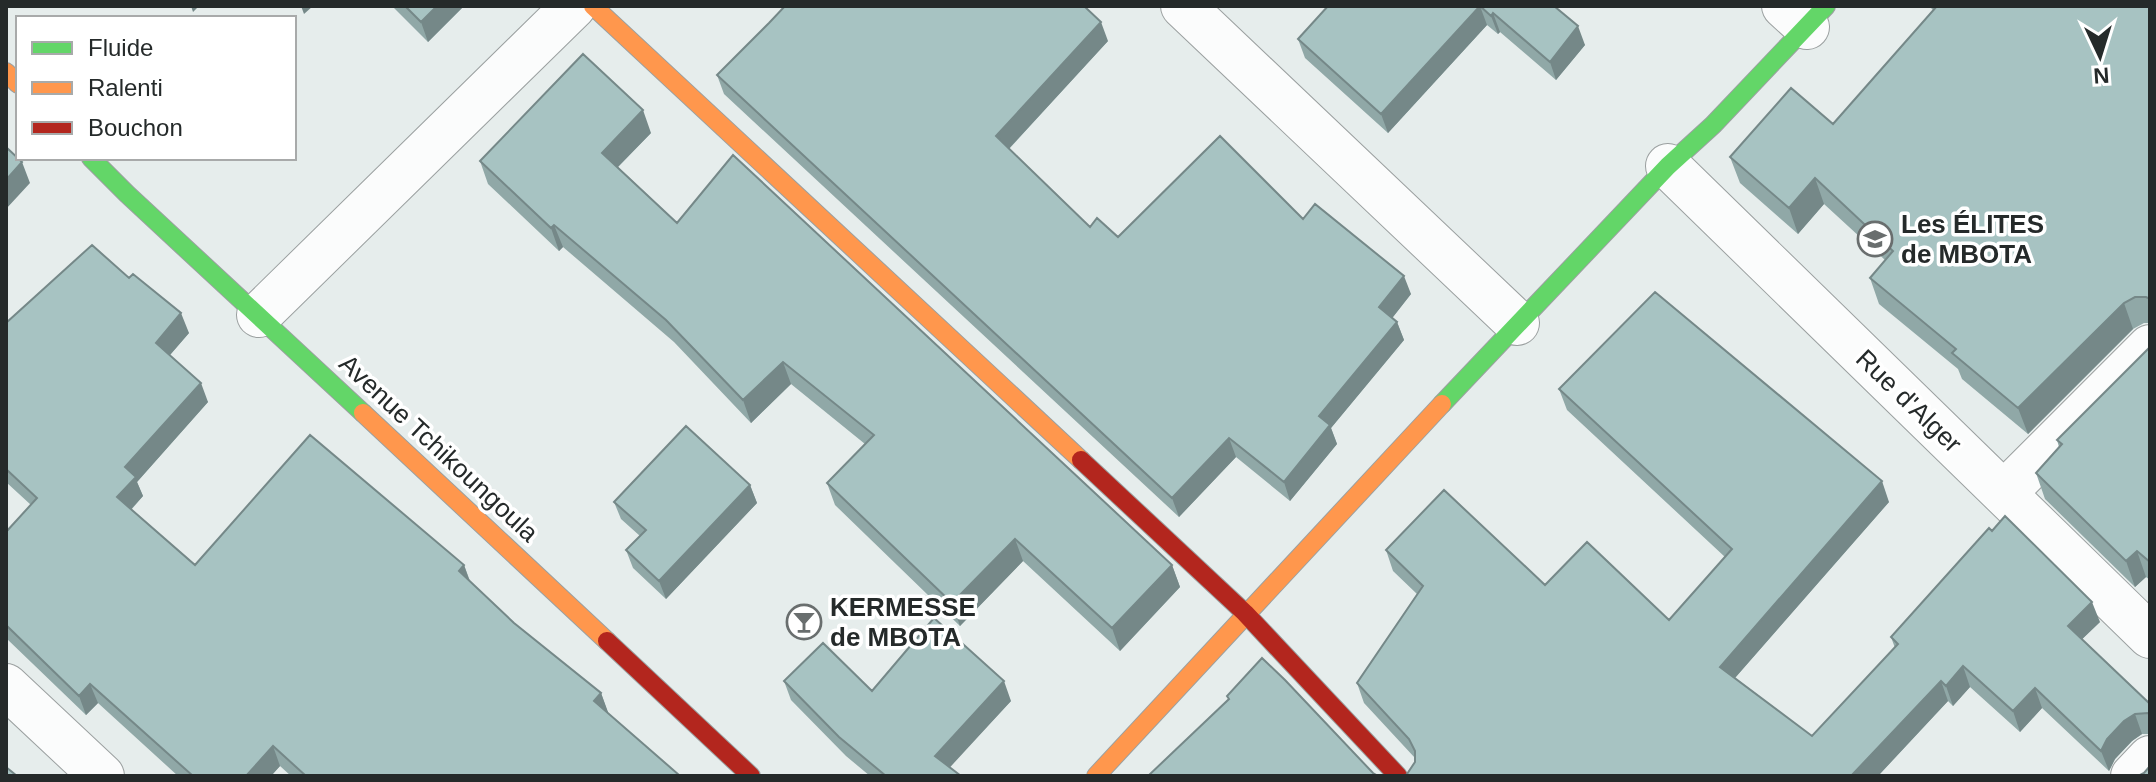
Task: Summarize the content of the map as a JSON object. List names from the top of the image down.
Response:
{
  "streets": {
    "street": ["Rue d'Alger", "Avenue Tchikoungoula"]
  },
  "places": {
    "school or university": ["Les ÉLITES de MBOTA"],
    "bar": ["KERMESSE de MBOTA"]
  },
  "legend": ["Fluide", "Ralenti", "Bouchon"],
  "north": "bottom"
}
